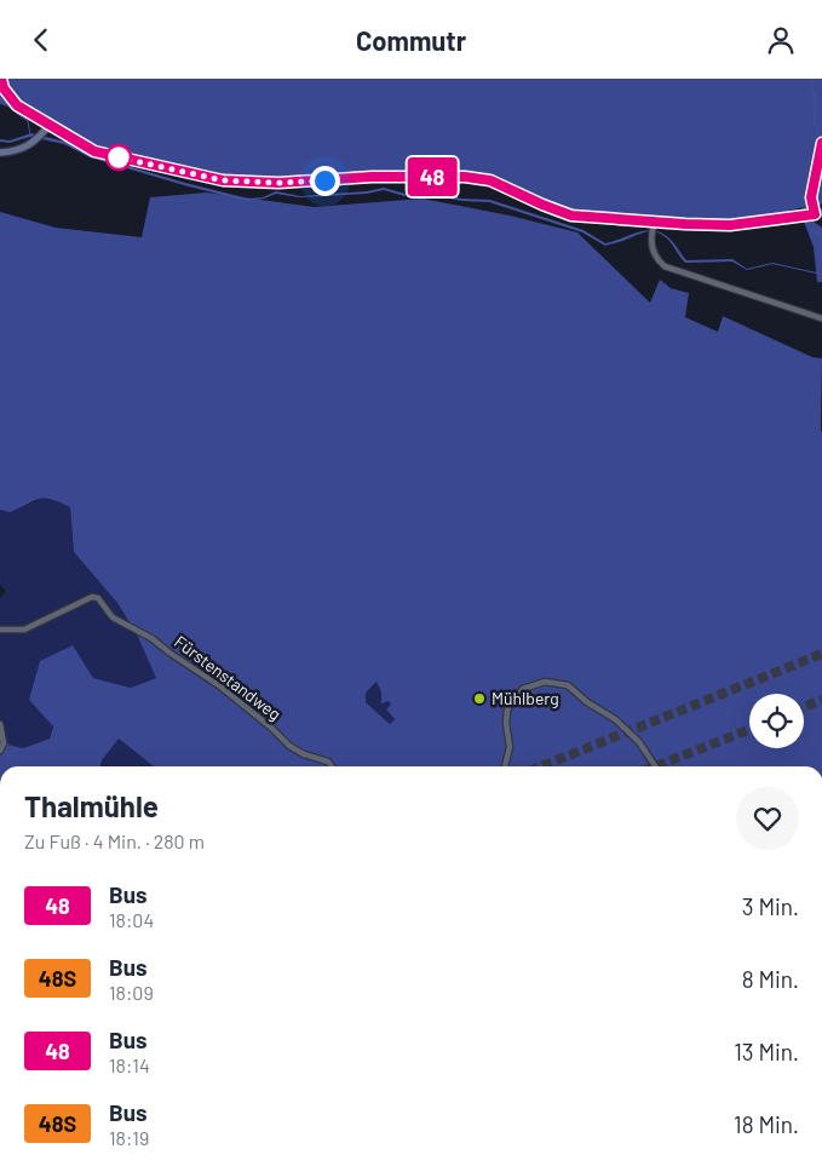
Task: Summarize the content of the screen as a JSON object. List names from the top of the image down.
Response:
{
  "streets": {
    "street": ["Fürstenstandweg"]
  },
  "places": ["Mühlberg"],
  "lines": ["bus line 48"],
  "page": {
    "header": "Commutr",
    "on_map": "48",
    "heading": ["Thalmühle", "Zu Fuß · 4 Min. · 280 m"],
    "list": [
      {
        "mark": "48",
        "name": "Bus",
        "note": "18:04",
        "value": "3 Min."
      },
      {
        "mark": "48S",
        "name": "Bus",
        "note": "18:09",
        "value": "8 Min."
      },
      {
        "mark": "48",
        "name": "Bus",
        "note": "18:14",
        "value": "13 Min."
      },
      {
        "mark": "48S",
        "name": "Bus",
        "note": "18:19",
        "value": "18 Min."
      }
    ]
  }
}
